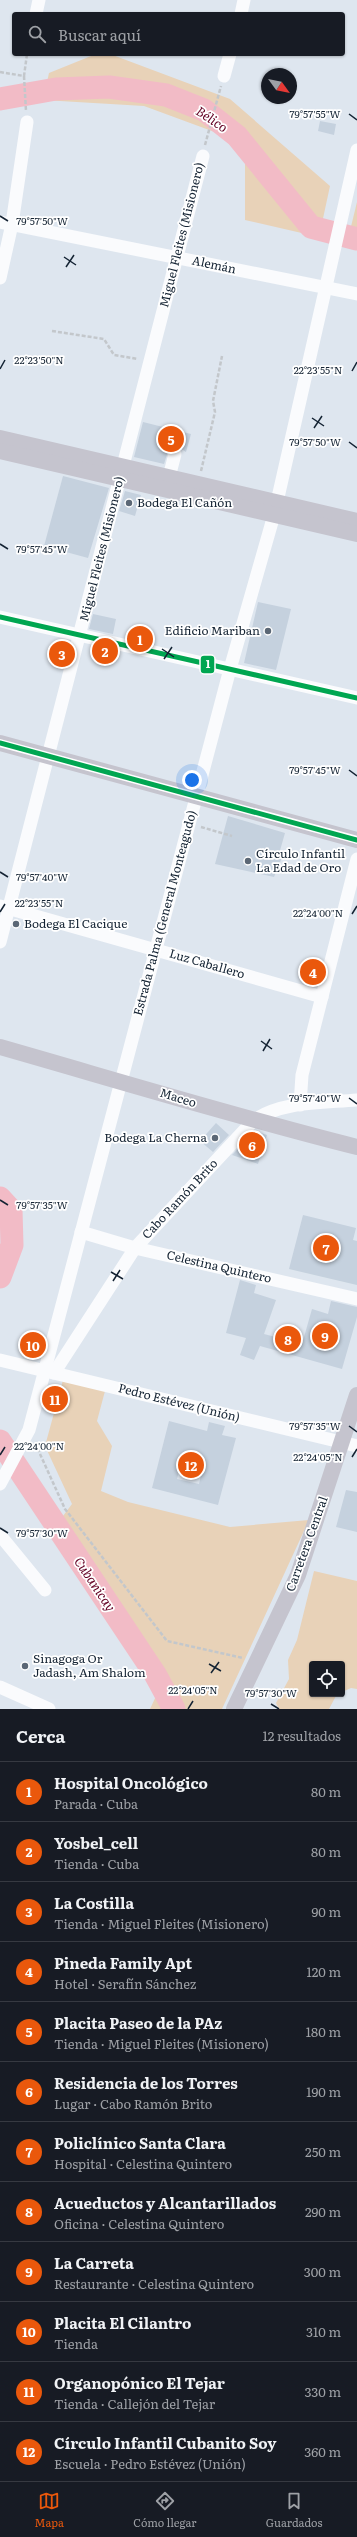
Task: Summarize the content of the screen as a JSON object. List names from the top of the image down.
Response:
{
  "streets": {
    "main road": ["Maceo", "Carretera Central"],
    "street": [
      "Miguel Fleites (Misionero)",
      "Alemán",
      "Estrada Palma (General Monteagudo)",
      "Luz Caballero",
      "Cabo Ramón Brito",
      "Celestina Quintero",
      "Pedro Estévez (Unión)"
    ]
  },
  "crossings": [
    ["Miguel Fleites (Misionero)", "Alemán"],
    ["Miguel Fleites (Misionero)", "Luz Caballero"],
    ["Alemán", "Estrada Palma (General Monteagudo)"],
    ["Estrada Palma (General Monteagudo)", "Luz Caballero"],
    ["Estrada Palma (General Monteagudo)", "Maceo"],
    ["Estrada Palma (General Monteagudo)", "Cabo Ramón Brito"],
    ["Estrada Palma (General Monteagudo)", "Celestina Quintero"],
    ["Estrada Palma (General Monteagudo)", "Pedro Estévez (Unión)"],
    ["Maceo", "Cabo Ramón Brito"],
    ["Cabo Ramón Brito", "Celestina Quintero"],
    ["Cabo Ramón Brito", "Pedro Estévez (Unión)"],
    ["Pedro Estévez (Unión)", "Carretera Central"]
  ],
  "water": ["Bélico", "Cubanicay"],
  "places": [
    "Bodega El Cañón",
    "Edificio Mariban",
    "Círculo Infantil La Edad de Oro",
    "Bodega El Cacique",
    "Bodega La Cherna",
    "Sinagoga Or Jadash, Am Shalom"
  ],
  "lines": ["transit line 1"],
  "north": "bottom right",
  "page": {
    "search": "Buscar aquí",
    "pins": [
      "5",
      "1",
      "2",
      "3",
      "4",
      "6",
      "7",
      "9",
      "8",
      "10",
      "11",
      "12"
    ],
    "heading": ["Cerca", "12 resultados"],
    "list": [
      {
        "mark": "1",
        "name": "Hospital Oncológico",
        "note": "Parada · Cuba",
        "value": "80 m"
      },
      {
        "mark": "2",
        "name": "Yosbel_cell",
        "note": "Tienda · Cuba",
        "value": "80 m"
      },
      {
        "mark": "3",
        "name": "La Costilla",
        "note": "Tienda · Miguel Fleites (Misionero)",
        "value": "90 m"
      },
      {
        "mark": "4",
        "name": "Pineda Family Apt",
        "note": "Hotel · Serafín Sánchez",
        "value": "120 m"
      },
      {
        "mark": "5",
        "name": "Placita Paseo de la PAz",
        "note": "Tienda · Miguel Fleites (Misionero)",
        "value": "180 m"
      },
      {
        "mark": "6",
        "name": "Residencia de los Torres",
        "note": "Lugar · Cabo Ramón Brito",
        "value": "190 m"
      },
      {
        "mark": "7",
        "name": "Policlínico Santa Clara",
        "note": "Hospital · Celestina Quintero",
        "value": "250 m"
      },
      {
        "mark": "8",
        "name": "Acueductos y Alcantarillados",
        "note": "Oficina · Celestina Quintero",
        "value": "290 m"
      },
      {
        "mark": "9",
        "name": "La Carreta",
        "note": "Restaurante · Celestina Quintero",
        "value": "300 m"
      },
      {
        "mark": "10",
        "name": "Placita El Cilantro",
        "note": "Tienda",
        "value": "310 m"
      },
      {
        "mark": "11",
        "name": "Organopónico El Tejar",
        "note": "Tienda · Callejón del Tejar",
        "value": "330 m"
      },
      {
        "mark": "12",
        "name": "Círculo Infantil Cubanito Soy",
        "note": "Escuela · Pedro Estévez (Unión)",
        "value": "360 m"
      }
    ],
    "nav": ["Mapa", "Cómo llegar", "Guardados"]
  },
  "coordinates": [
    "79°57'55\"W",
    "79°57'50\"W",
    "22°23'50\"N",
    "22°23'55\"N",
    "79°57'45\"W",
    "79°57'40\"W",
    "22°24'00\"N",
    "79°57'35\"W",
    "22°24'05\"N",
    "79°57'30\"W"
  ]
}
